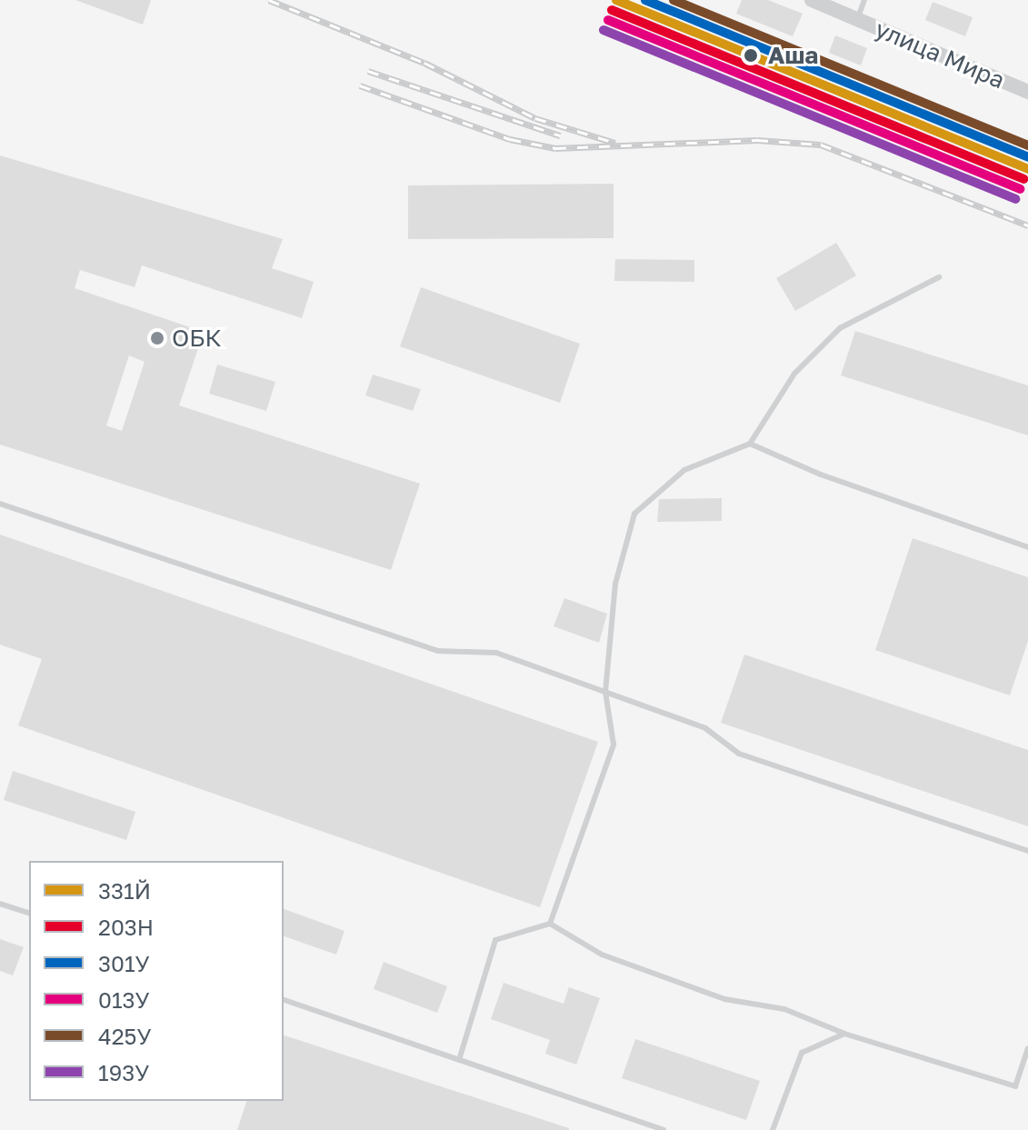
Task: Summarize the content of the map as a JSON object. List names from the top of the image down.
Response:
{
  "streets": {
    "street": ["улица Мира"]
  },
  "places": ["Аша", "ОБК"],
  "lines": [
    "transit line 331Й",
    "transit line 301У",
    "transit line 425У",
    "transit line 203Н",
    "transit line 013У",
    "transit line 193У"
  ],
  "legend": [
    "331Й",
    "203Н",
    "301У",
    "013У",
    "425У",
    "193У"
  ]
}
